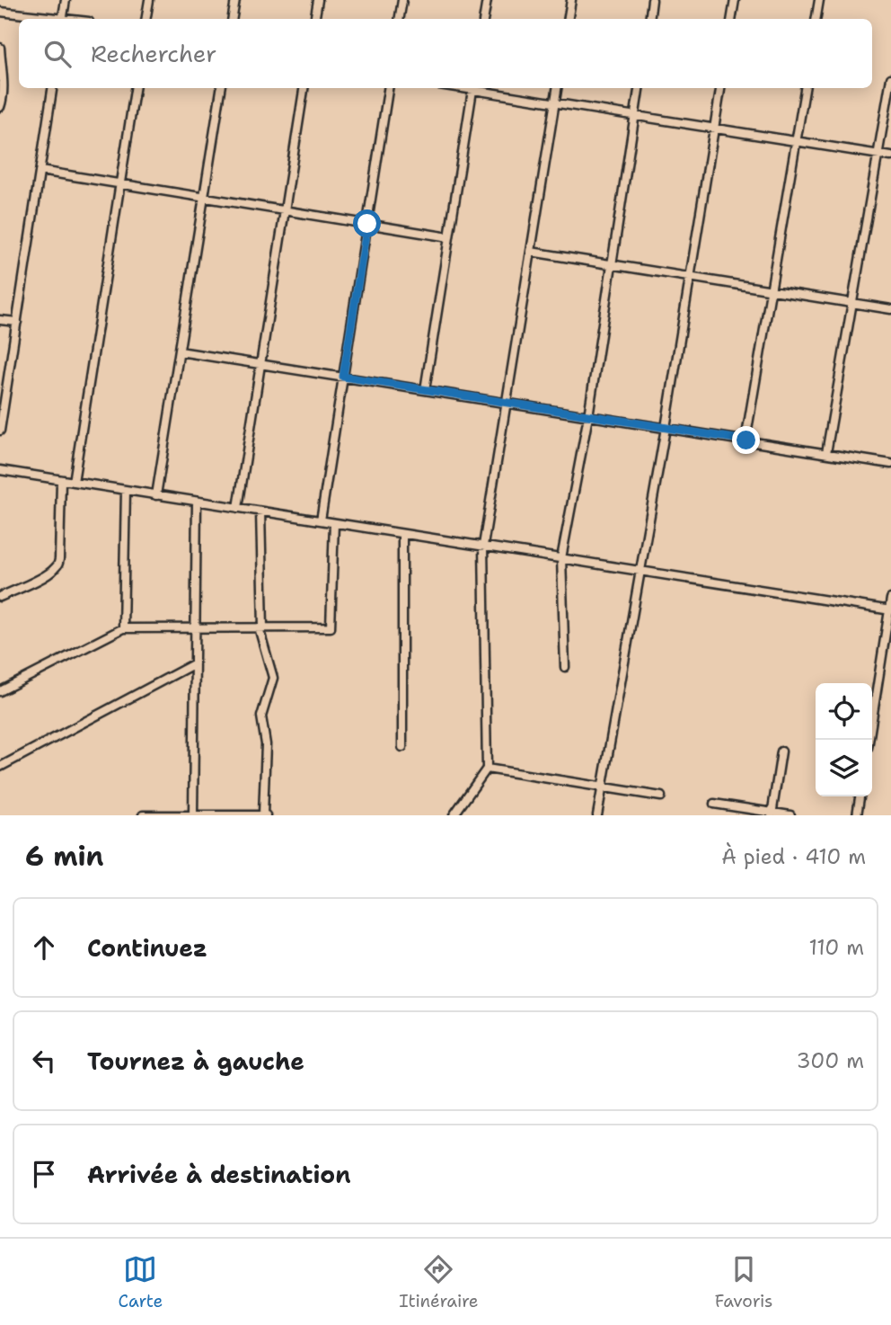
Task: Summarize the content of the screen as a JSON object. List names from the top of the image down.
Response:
{
  "page": {
    "search": "Rechercher",
    "heading": ["6 min", "À pied · 410 m"],
    "list": [
      ["Continuez", "110 m"],
      ["Tournez à gauche", "300 m"],
      "Arrivée à destination"
    ],
    "nav": ["Carte", "Itinéraire", "Favoris"]
  }
}
